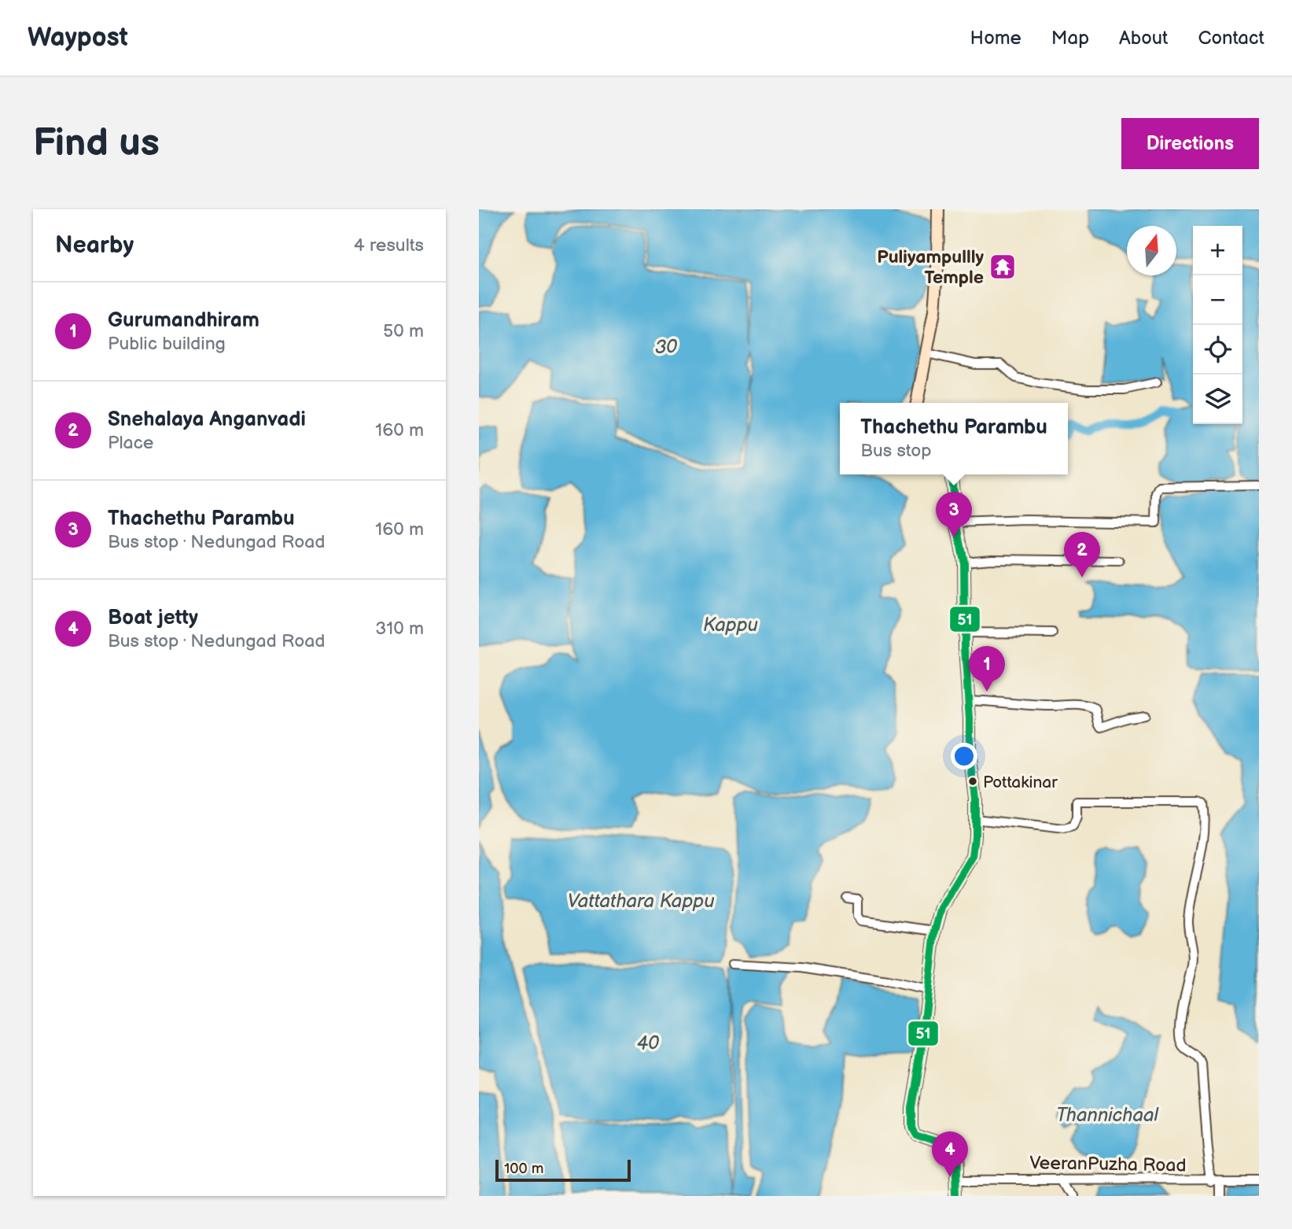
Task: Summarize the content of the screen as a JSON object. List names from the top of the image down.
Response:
{
  "streets": {
    "street": ["VeeranPuzha Road"]
  },
  "water": [
    "30",
    "Kappu",
    "Vattathara Kappu",
    "40",
    "Thannichaal"
  ],
  "places": {
    "temple": ["Puliyampullly Temple"],
    "other": ["Pottakinar"]
  },
  "lines": ["transit line 51"],
  "scale_bar": "100 m",
  "north": "top",
  "page": {
    "header": "Waypost",
    "nav": [
      "Home",
      "Map",
      "About",
      "Contact"
    ],
    "buttons": "Directions",
    "title": "Find us",
    "heading": ["Nearby", "4 results"],
    "map_buttons": ["+", "−"],
    "list": [
      {
        "mark": "1",
        "name": "Gurumandhiram",
        "note": "Public building",
        "value": "50 m"
      },
      {
        "mark": "2",
        "name": "Snehalaya Anganvadi",
        "note": "Place",
        "value": "160 m"
      },
      {
        "mark": "3",
        "name": "Thachethu Parambu",
        "note": "Bus stop · Nedungad Road",
        "value": "160 m"
      },
      {
        "mark": "4",
        "name": "Boat jetty",
        "note": "Bus stop · Nedungad Road",
        "value": "310 m"
      }
    ],
    "popup": ["Thachethu Parambu", "Bus stop"],
    "pins": [
      "3",
      "2",
      "1",
      "4"
    ],
    "scale": "100 m"
  }
}
